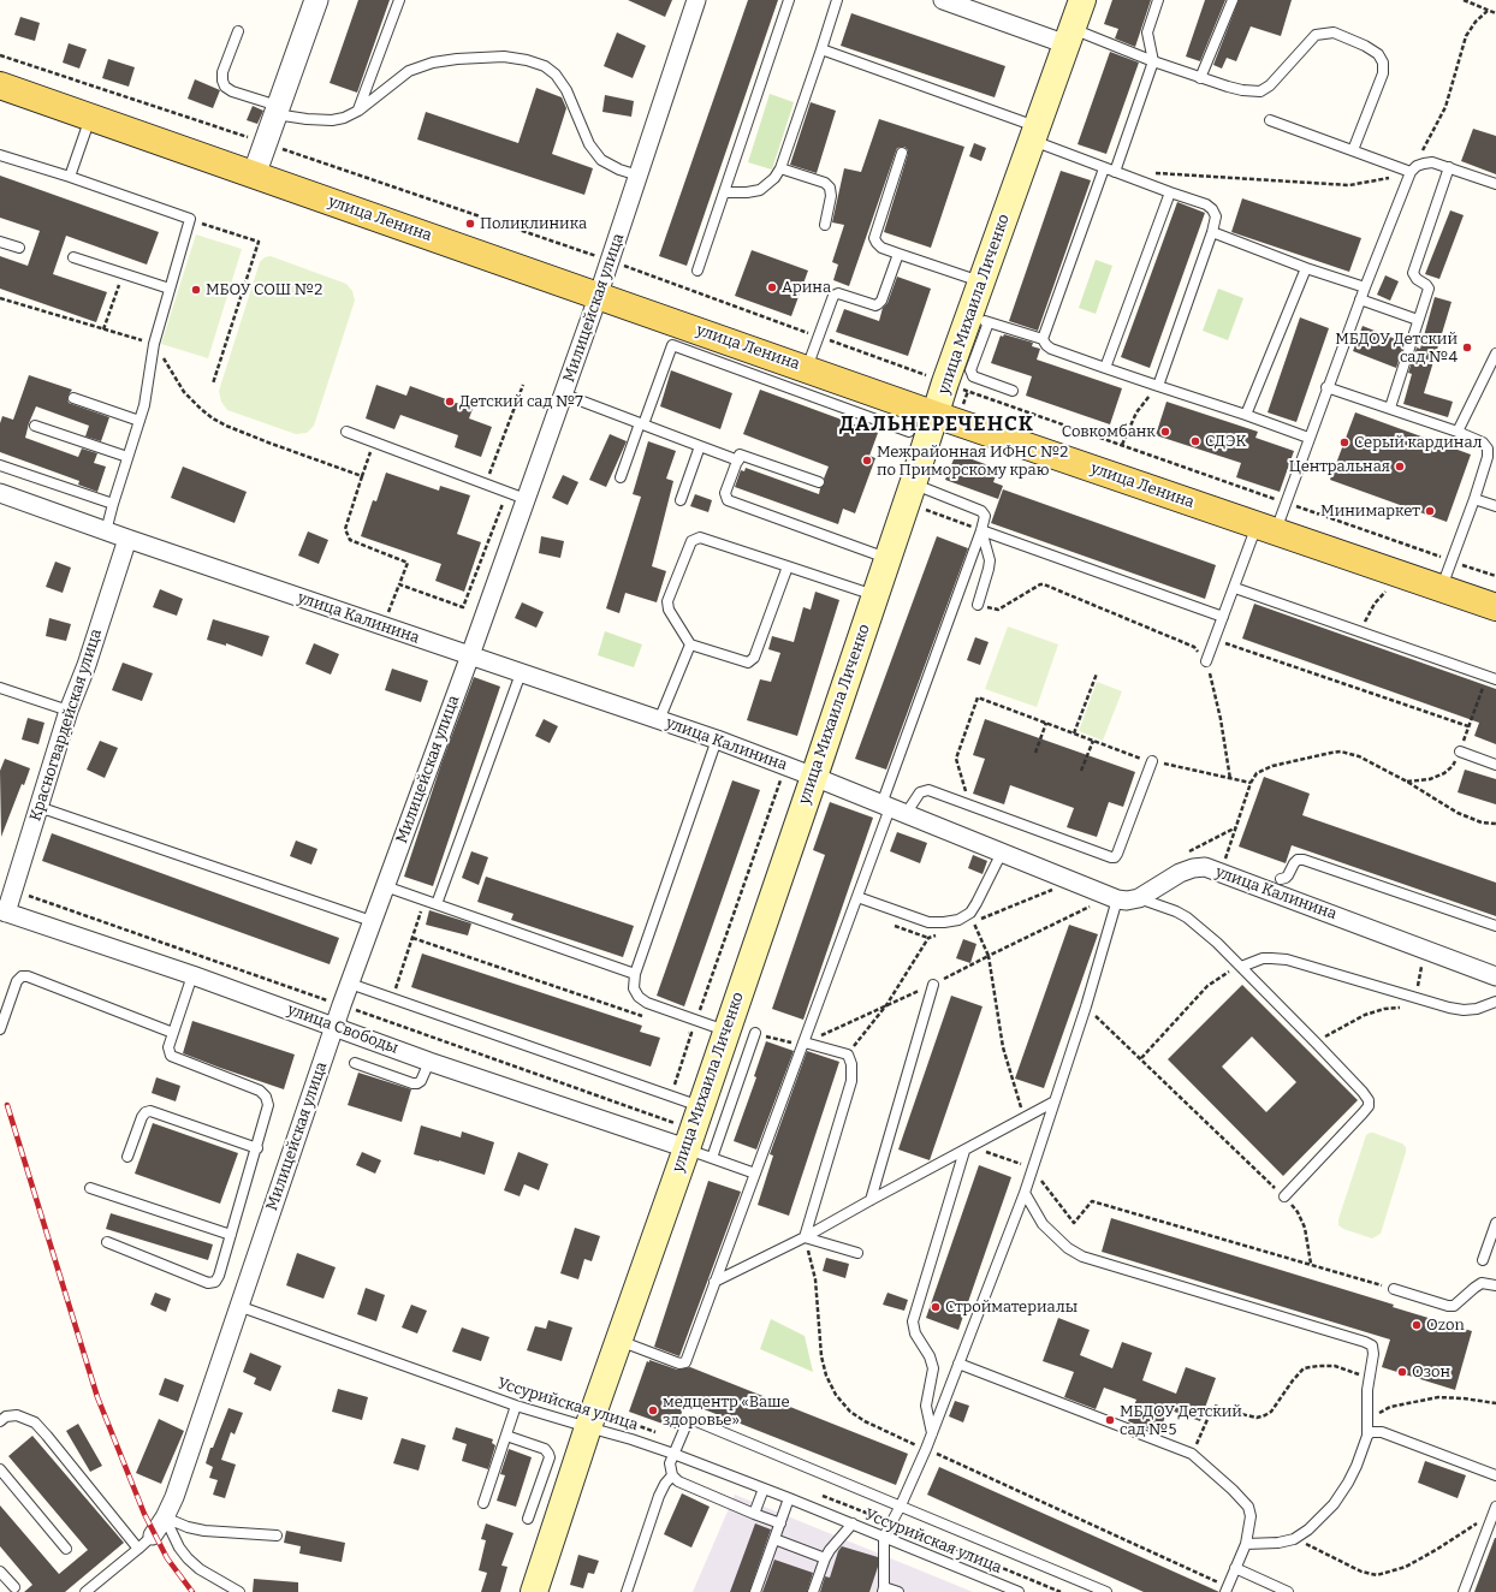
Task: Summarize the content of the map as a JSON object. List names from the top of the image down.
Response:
{
  "streets": {
    "main road": ["улица Ленина", "улица Михаила Личенко"],
    "street": [
      "Милицейская улица",
      "улица Калинина",
      "Красногвардейская улица",
      "улица Свободы"
    ],
    "lane": ["Уссурийская улица"]
  },
  "crossings": [
    ["улица Ленина", "улица Михаила Личенко"],
    ["улица Ленина", "Милицейская улица"],
    ["улица Михаила Личенко", "улица Калинина"],
    ["улица Михаила Личенко", "улица Свободы"],
    ["улица Михаила Личенко", "Уссурийская улица"],
    ["Милицейская улица", "улица Калинина"],
    ["Милицейская улица", "улица Свободы"],
    ["Милицейская улица", "Уссурийская улица"],
    ["улица Калинина", "Красногвардейская улица"],
    ["Красногвардейская улица", "улица Свободы"]
  ],
  "districts": ["ДАЛЬНЕРЕЧЕНСК"],
  "places": [
    "Поликлиника",
    "Арина",
    "МБОУ СОШ №2",
    "МБДОУ Детский сад №4",
    "Детский сад №7",
    "Совкомбанк",
    "СДЭК",
    "Серый кардинал",
    "Межрайонная ИФНС №2 по Приморскому краю",
    "Центральная",
    "Минимаркет",
    "Стройматериалы",
    "Ozon",
    "Озон",
    "медцентр «Ваше здоровье»",
    "МБДОУ Детский сад №5"
  ]
}
